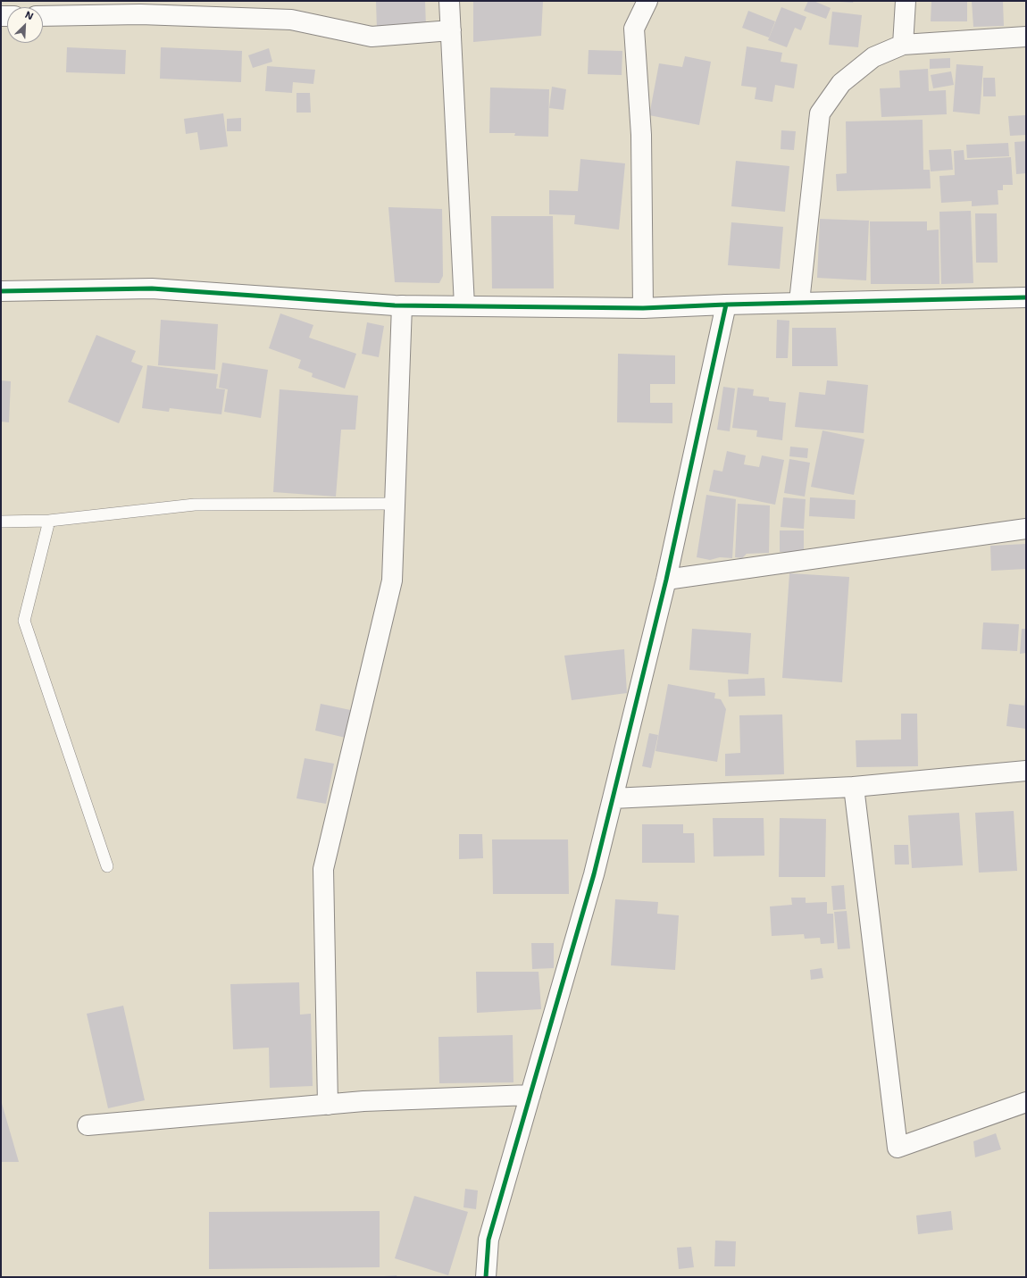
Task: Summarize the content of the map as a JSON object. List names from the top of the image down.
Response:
{
  "north": "top right"
}
